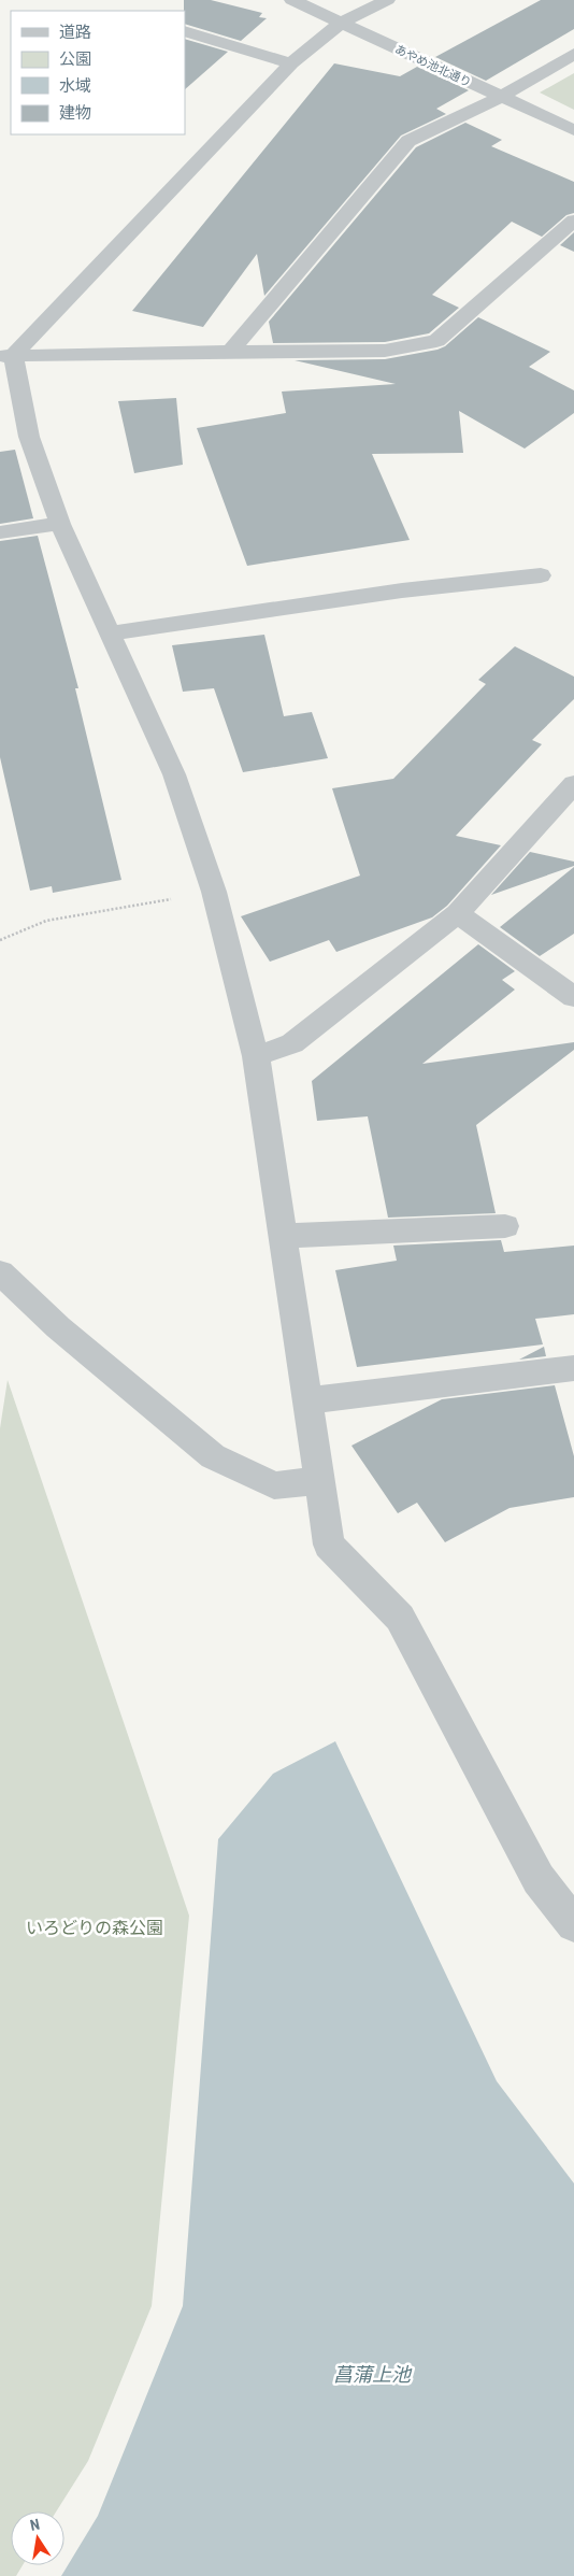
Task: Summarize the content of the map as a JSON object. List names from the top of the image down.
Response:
{
  "streets": {
    "street": ["あやめ池北通り"]
  },
  "water": ["菖蒲上池"],
  "parks": ["いろどりの森公園"],
  "legend": [
    "道路",
    "公園",
    "水域",
    "建物"
  ],
  "north": "top"
}
